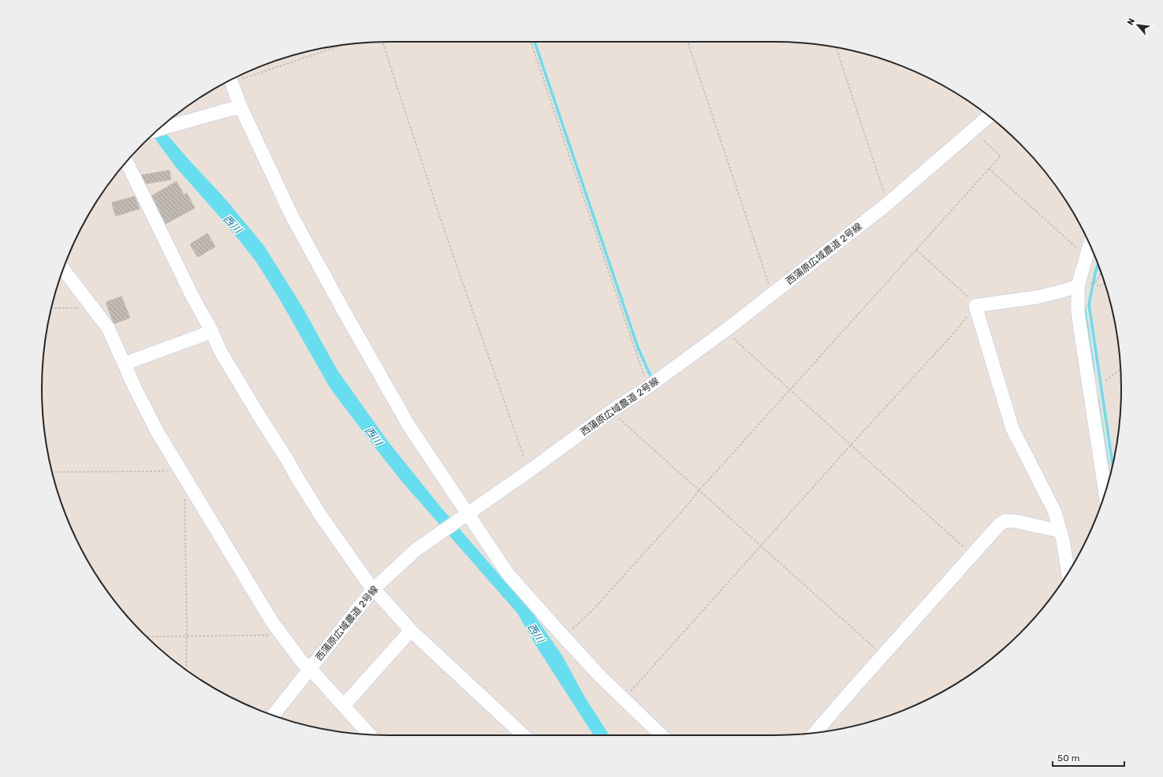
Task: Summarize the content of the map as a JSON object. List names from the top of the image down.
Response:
{
  "streets": {
    "street": ["西蒲原広域農道 2号線"]
  },
  "water": ["西川"],
  "scale_bar": "50 m",
  "north": "top left"
}
